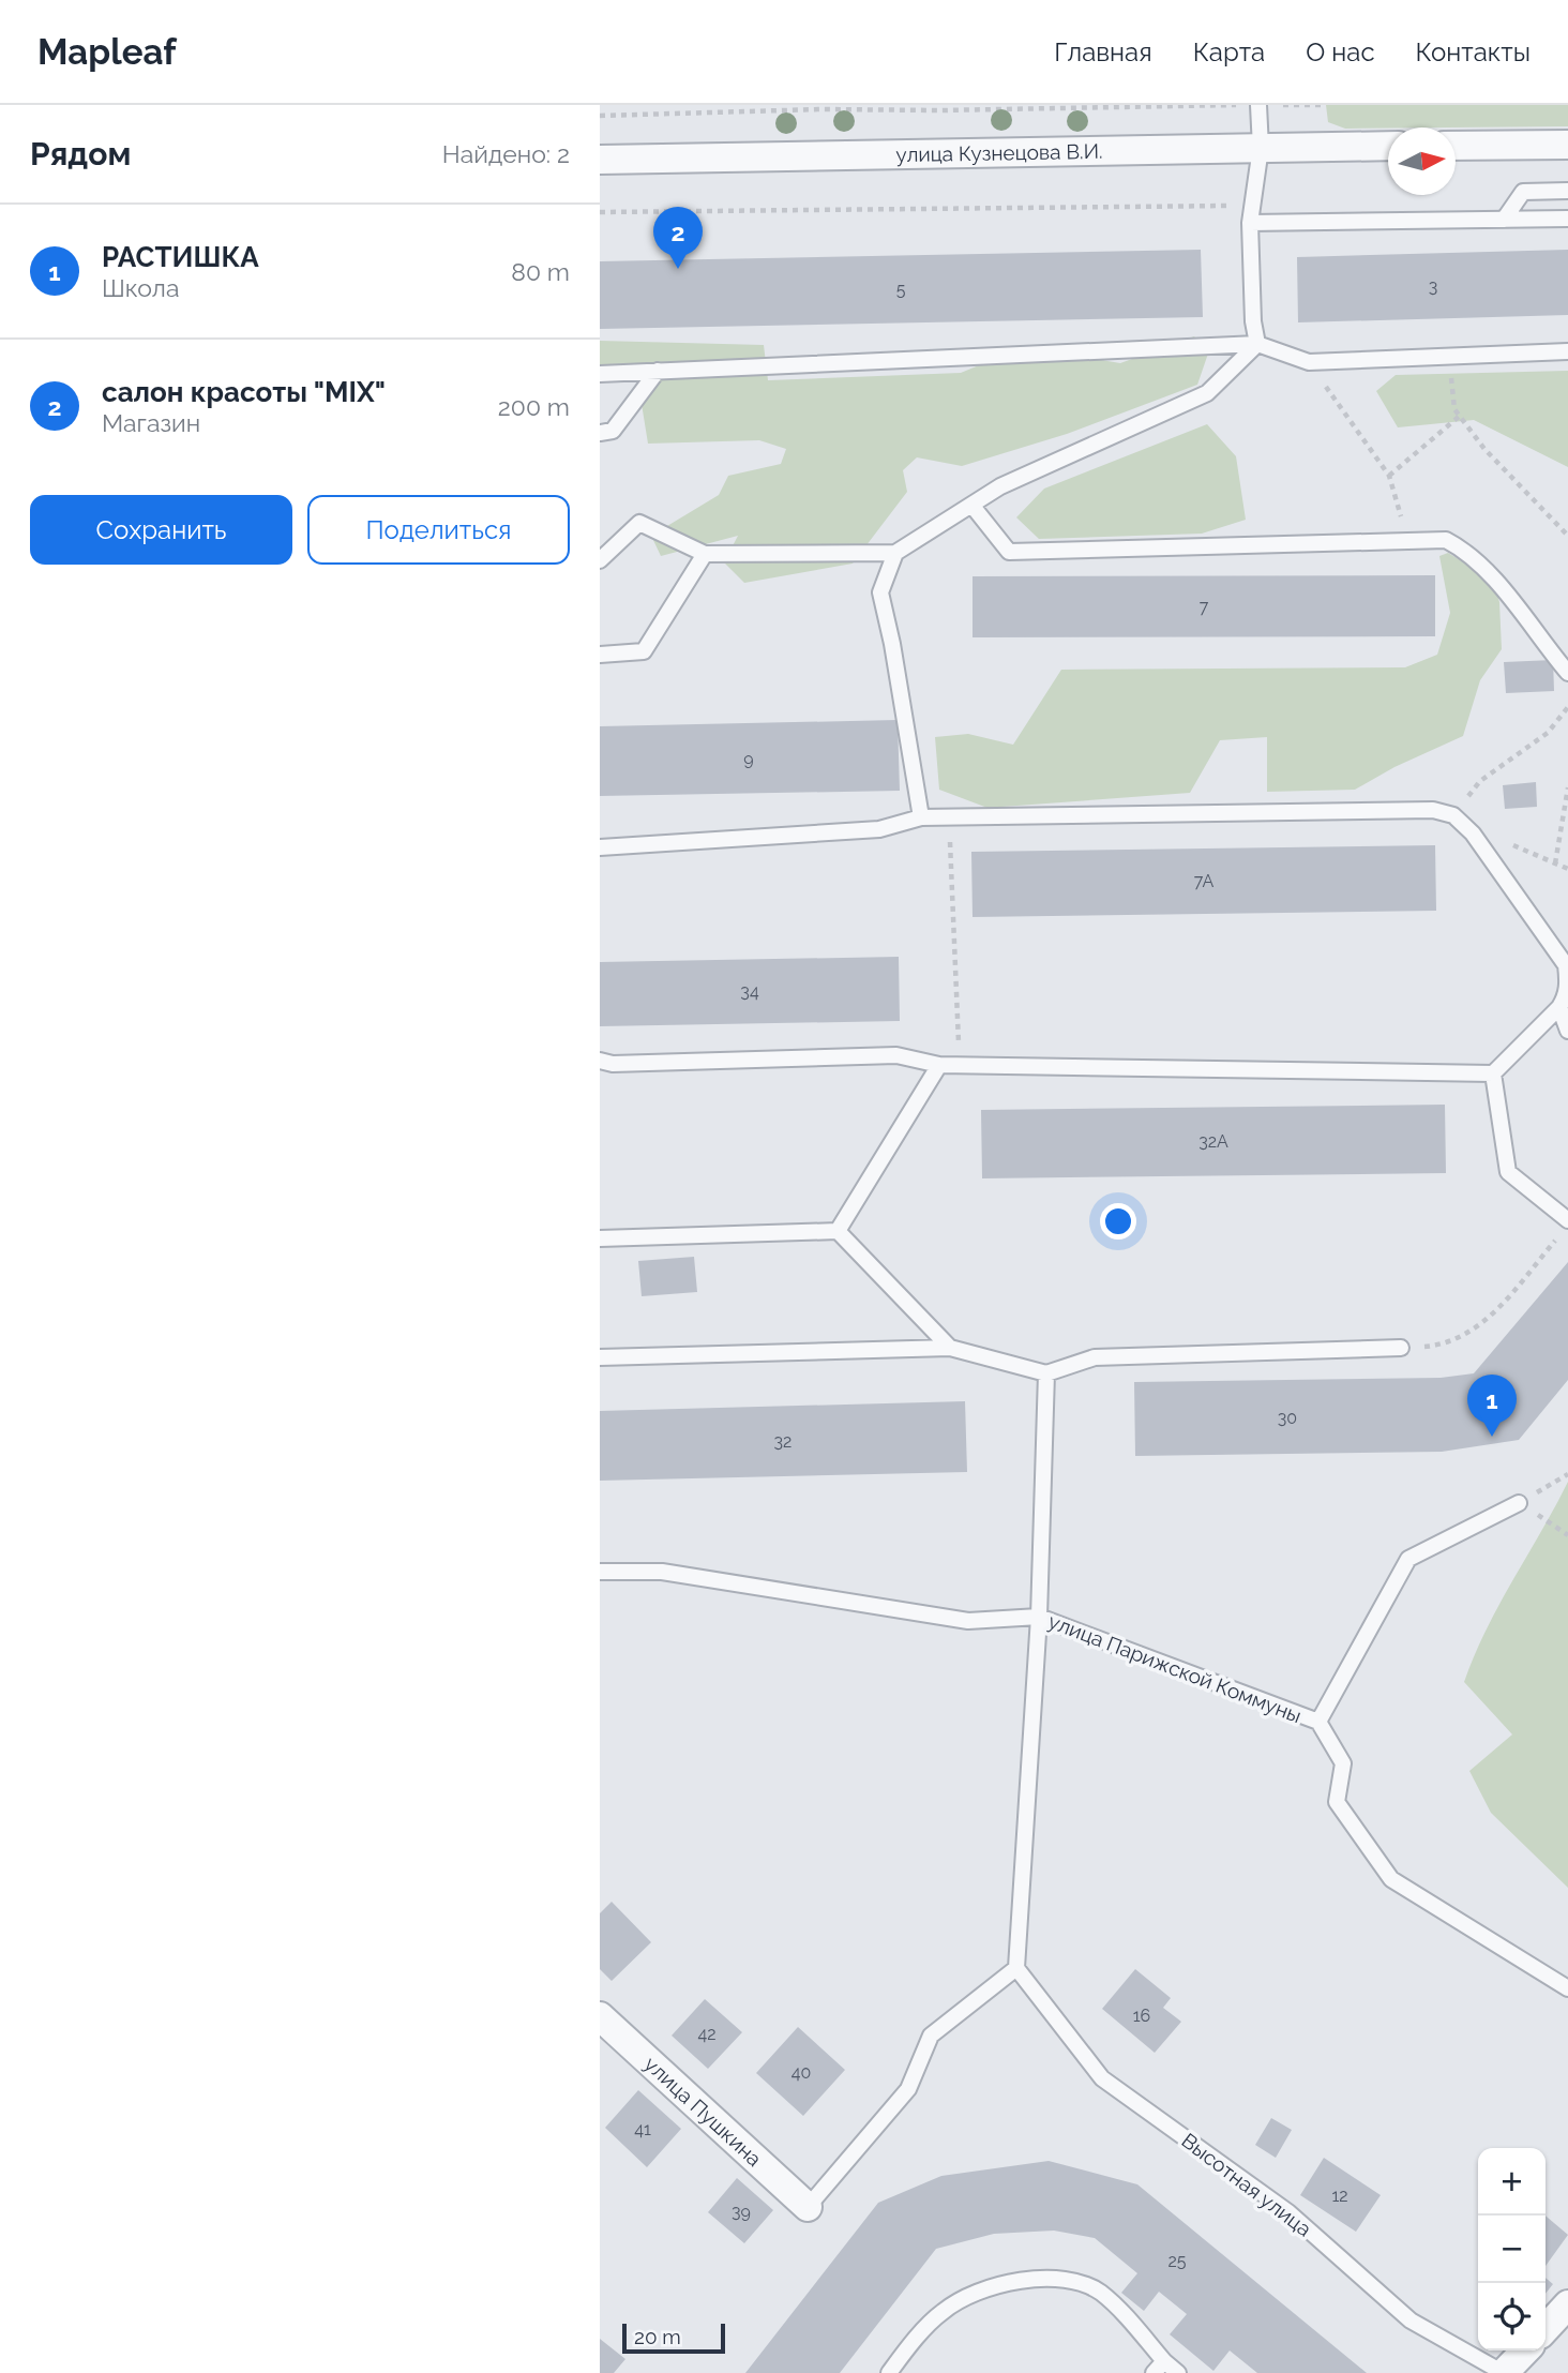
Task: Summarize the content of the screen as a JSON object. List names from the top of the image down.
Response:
{
  "streets": {
    "street": ["улица Кузнецова В.И.", "улица Пушкина"],
    "lane": ["улица Парижской Коммуны", "Высотная улица"]
  },
  "house_numbers": [
    "3",
    "5",
    "7",
    "9",
    "7А",
    "34",
    "32А",
    "30",
    "32",
    "16",
    "42",
    "40",
    "41",
    "12",
    "39",
    "25"
  ],
  "scale_bar": "20 m",
  "north": "right",
  "page": {
    "header": "Mapleaf",
    "nav": [
      "Главная",
      "Карта",
      "О нас",
      "Контакты"
    ],
    "heading": ["Рядом", "Найдено: 2"],
    "list": [
      {
        "mark": "1",
        "name": "РАСТИШКА",
        "note": "Школа",
        "value": "80 m"
      },
      {
        "mark": "2",
        "name": "салон красоты \"MIX\"",
        "note": "Магазин",
        "value": "200 m"
      }
    ],
    "pins": ["2", "1"],
    "buttons": ["Сохранить", "Поделиться"],
    "map_buttons": ["+", "−"],
    "scale": "20 m"
  }
}
